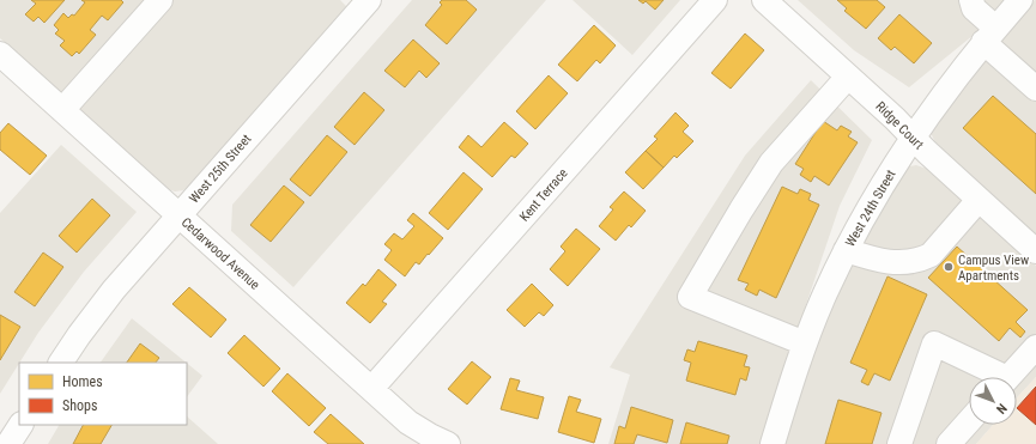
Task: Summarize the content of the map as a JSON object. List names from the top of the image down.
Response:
{
  "streets": {
    "street": [
      "Ridge Court",
      "West 25th Street",
      "Kent Terrace",
      "West 24th Street",
      "Cedarwood Avenue"
    ]
  },
  "crossings": [
    ["Ridge Court", "West 24th Street"],
    ["West 25th Street", "Cedarwood Avenue"],
    ["Kent Terrace", "Cedarwood Avenue"]
  ],
  "places": ["Campus View Apartments"],
  "legend": ["Homes", "Shops"],
  "north": "bottom right"
}
